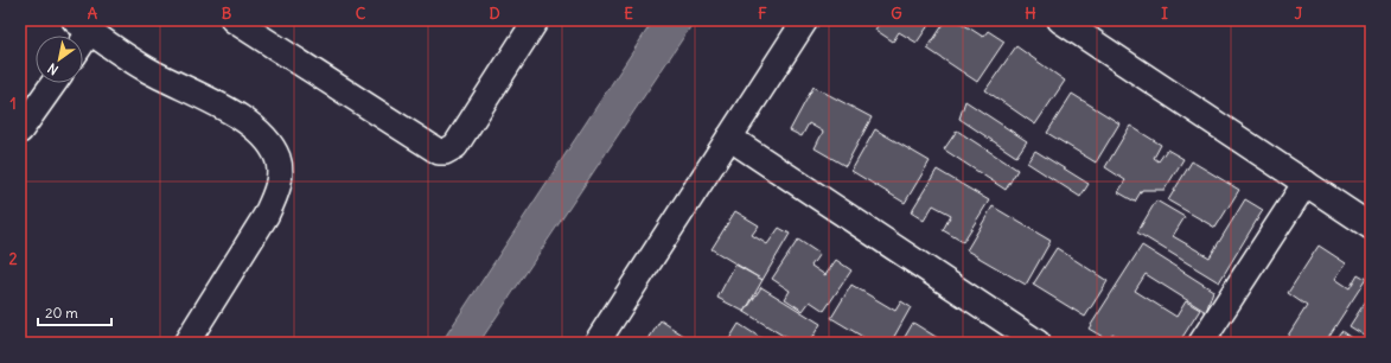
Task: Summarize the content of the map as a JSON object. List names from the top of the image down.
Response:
{
  "scale_bar": "20 m",
  "north": "bottom left",
  "grid": {
    "columns": [
      "A",
      "B",
      "C",
      "D",
      "E",
      "F",
      "G",
      "H",
      "I",
      "J"
    ],
    "rows": ["1", "2"]
  }
}
